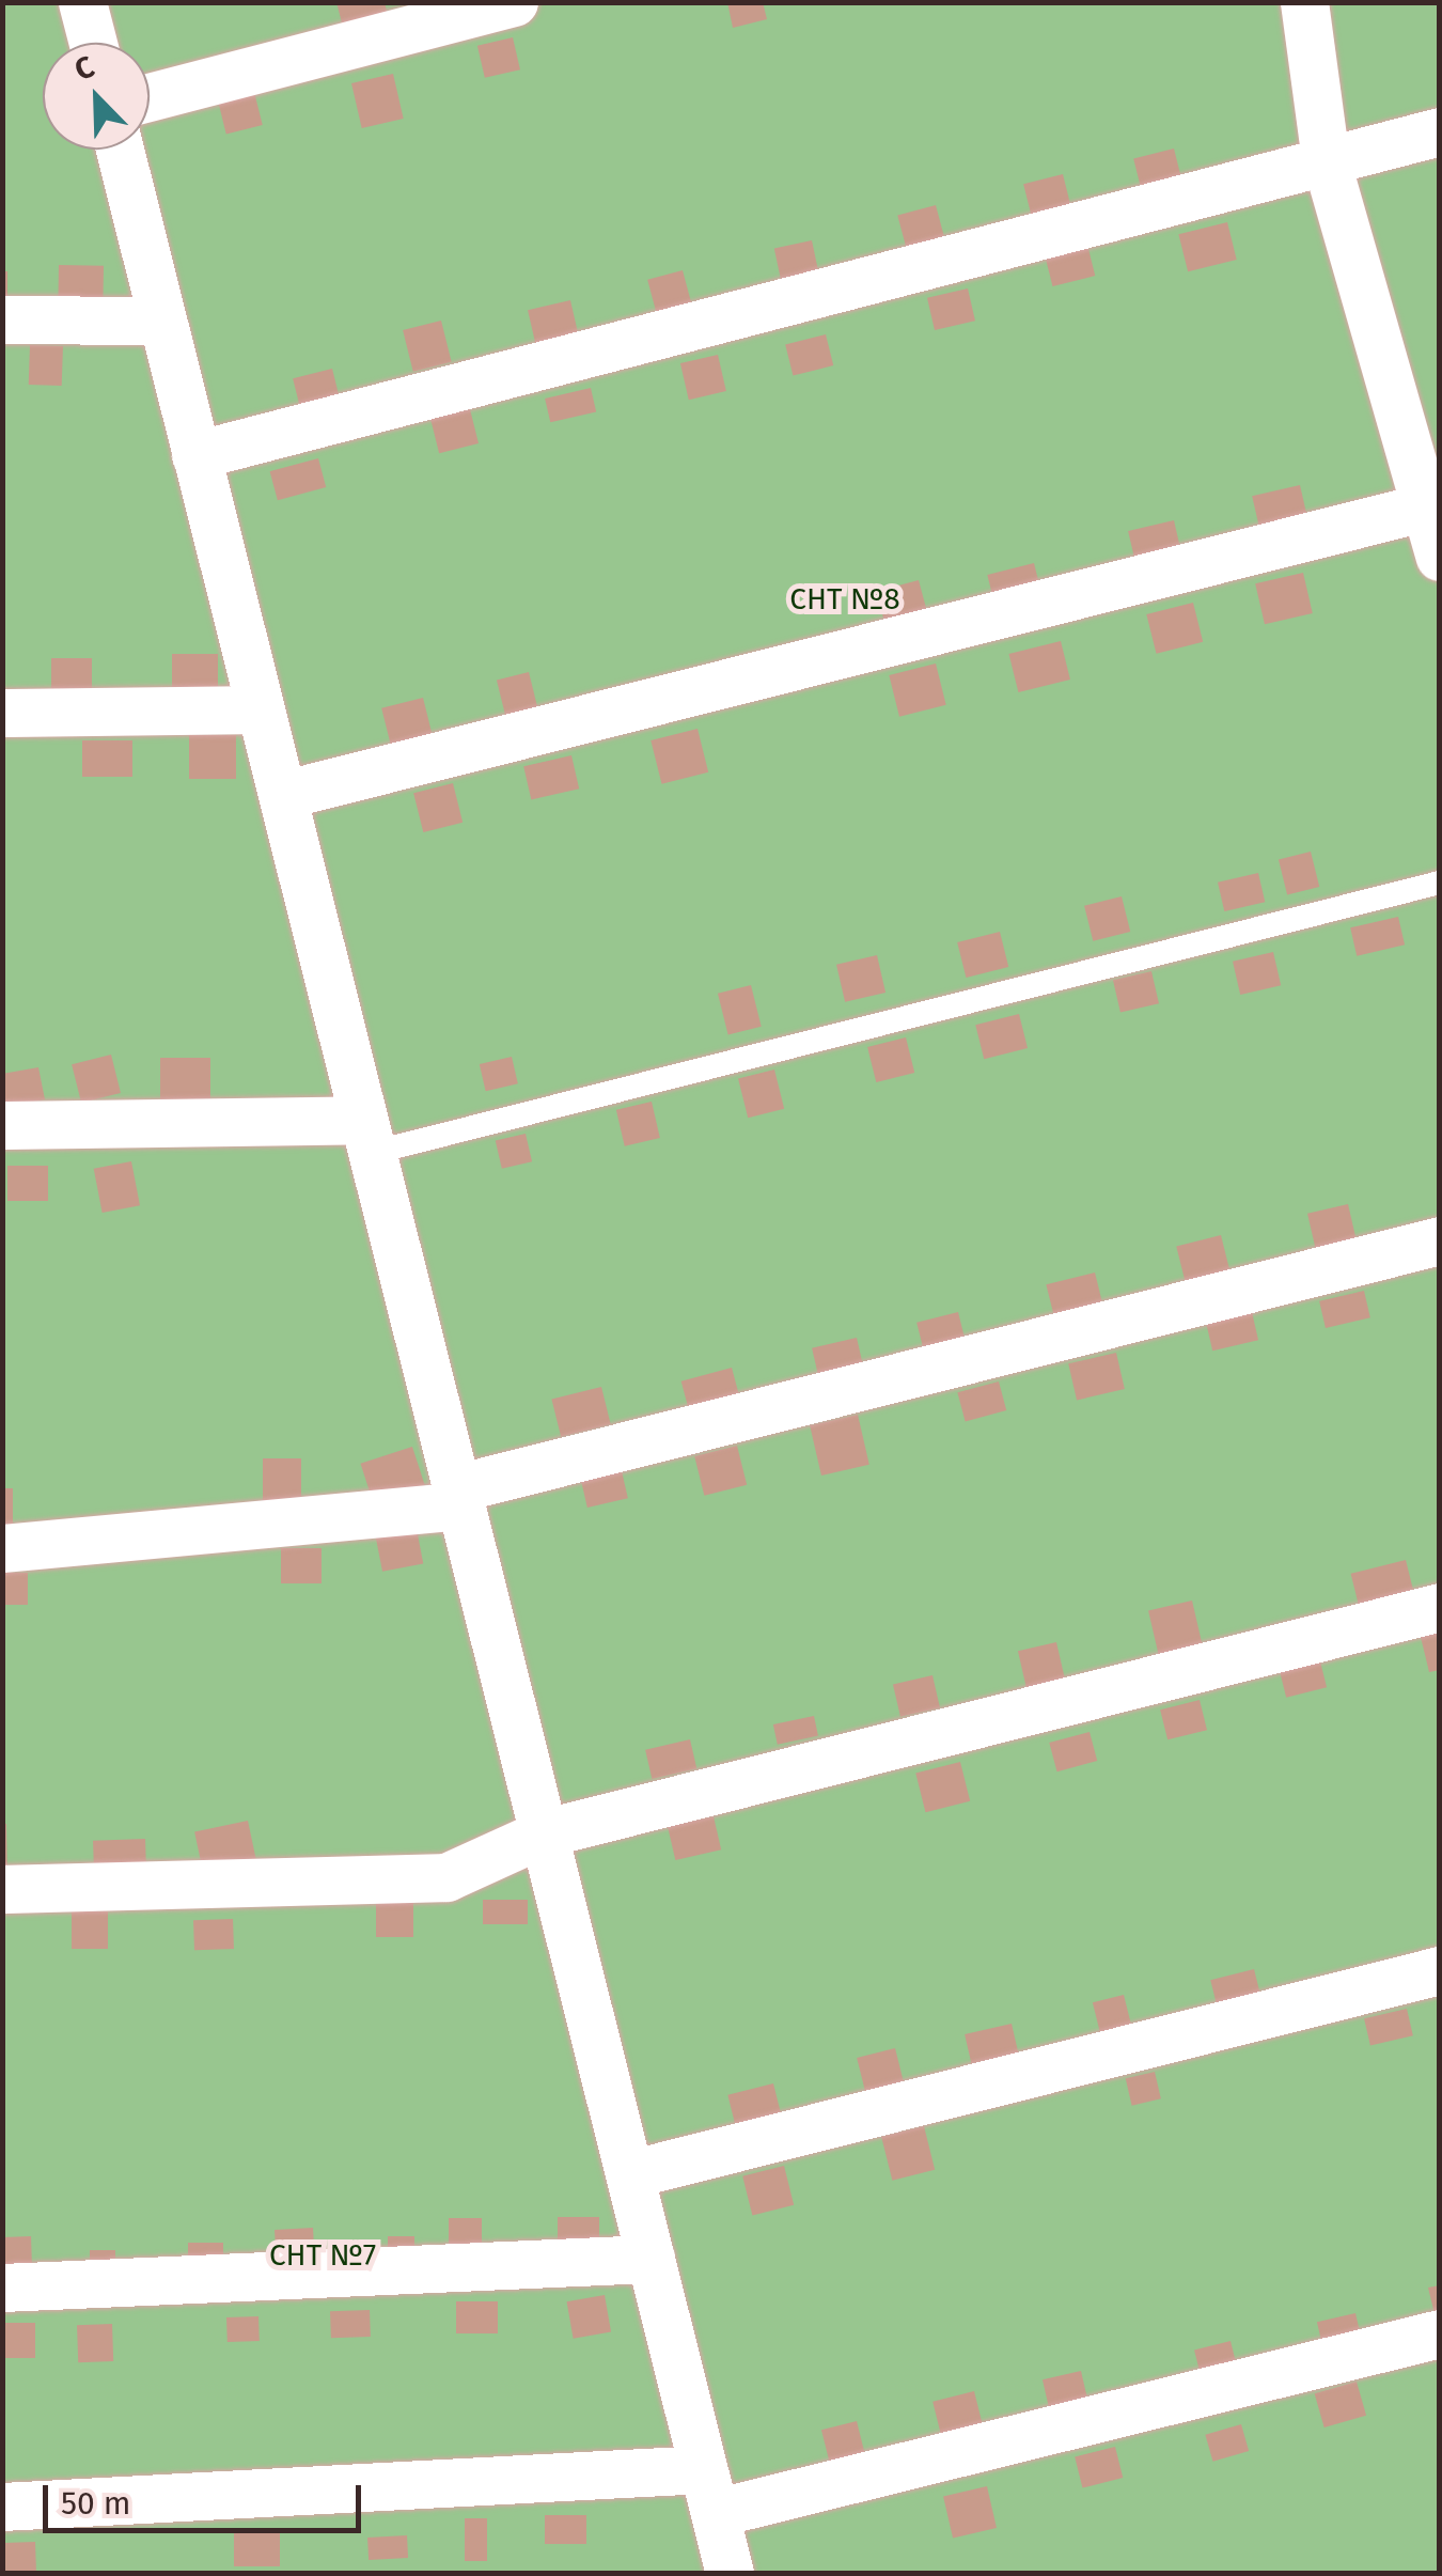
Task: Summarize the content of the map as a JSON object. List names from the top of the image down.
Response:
{
  "parks": ["СНТ №8", "СНТ №7"],
  "scale_bar": "50 m",
  "north": "top left"
}
